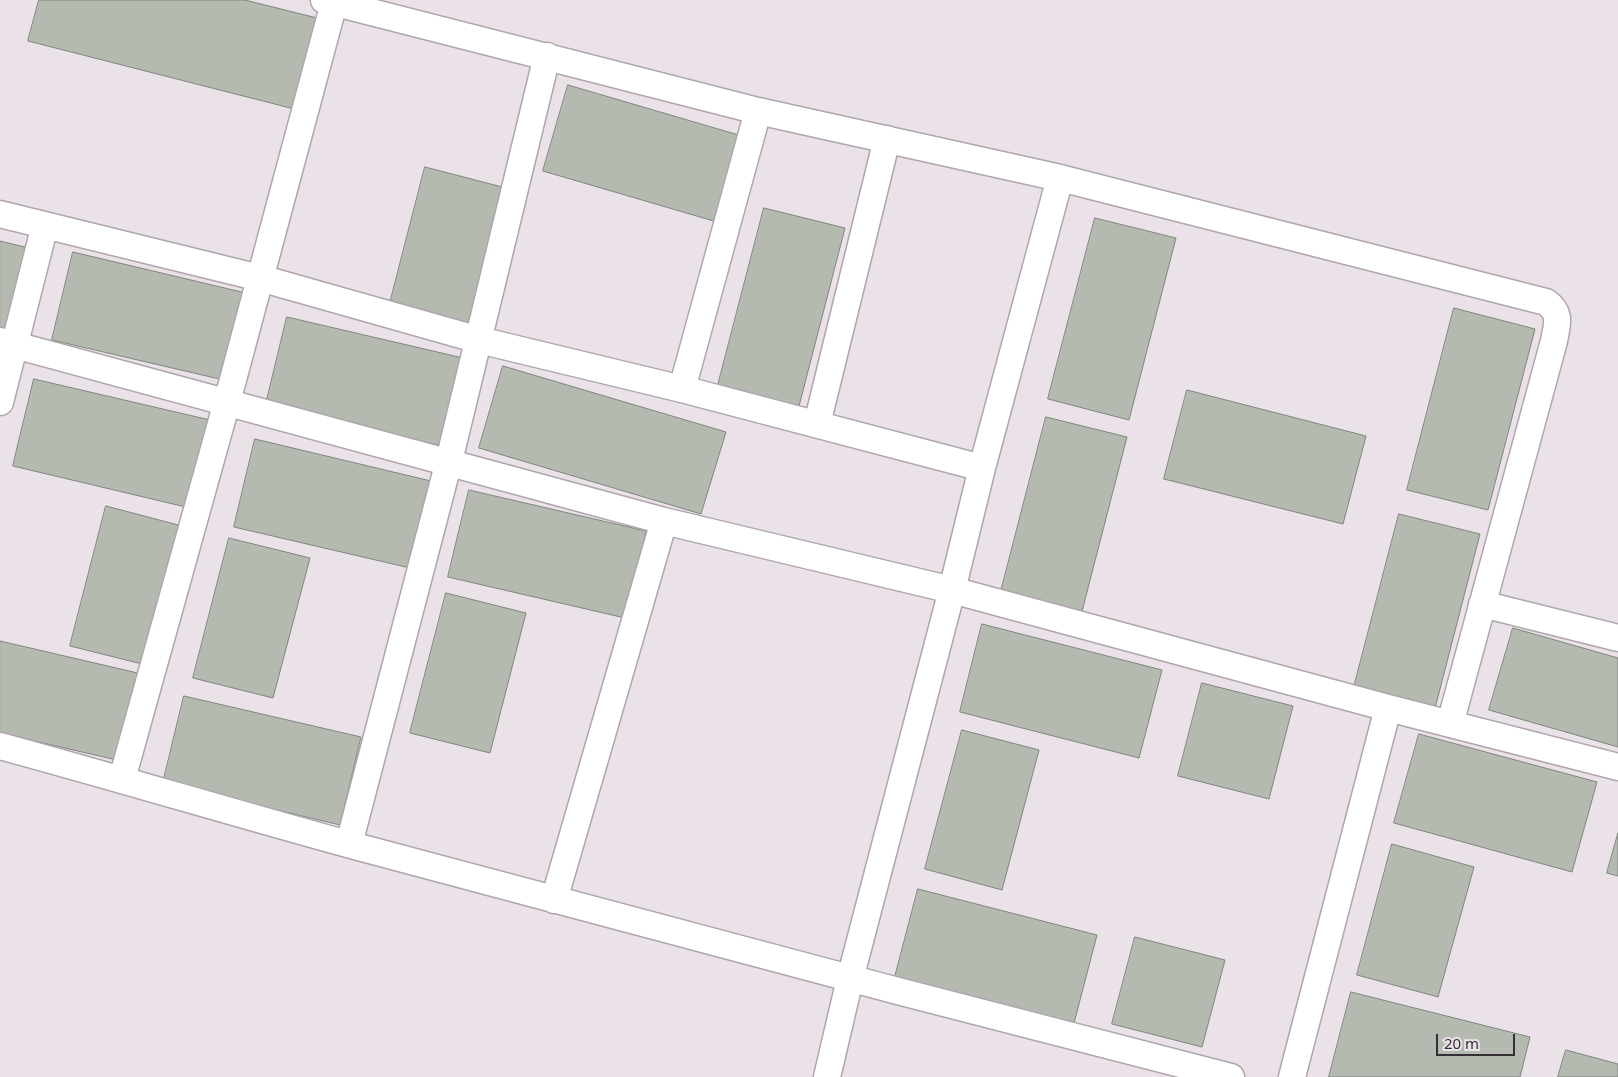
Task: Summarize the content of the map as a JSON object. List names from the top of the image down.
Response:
{
  "scale_bar": "20 m"
}
